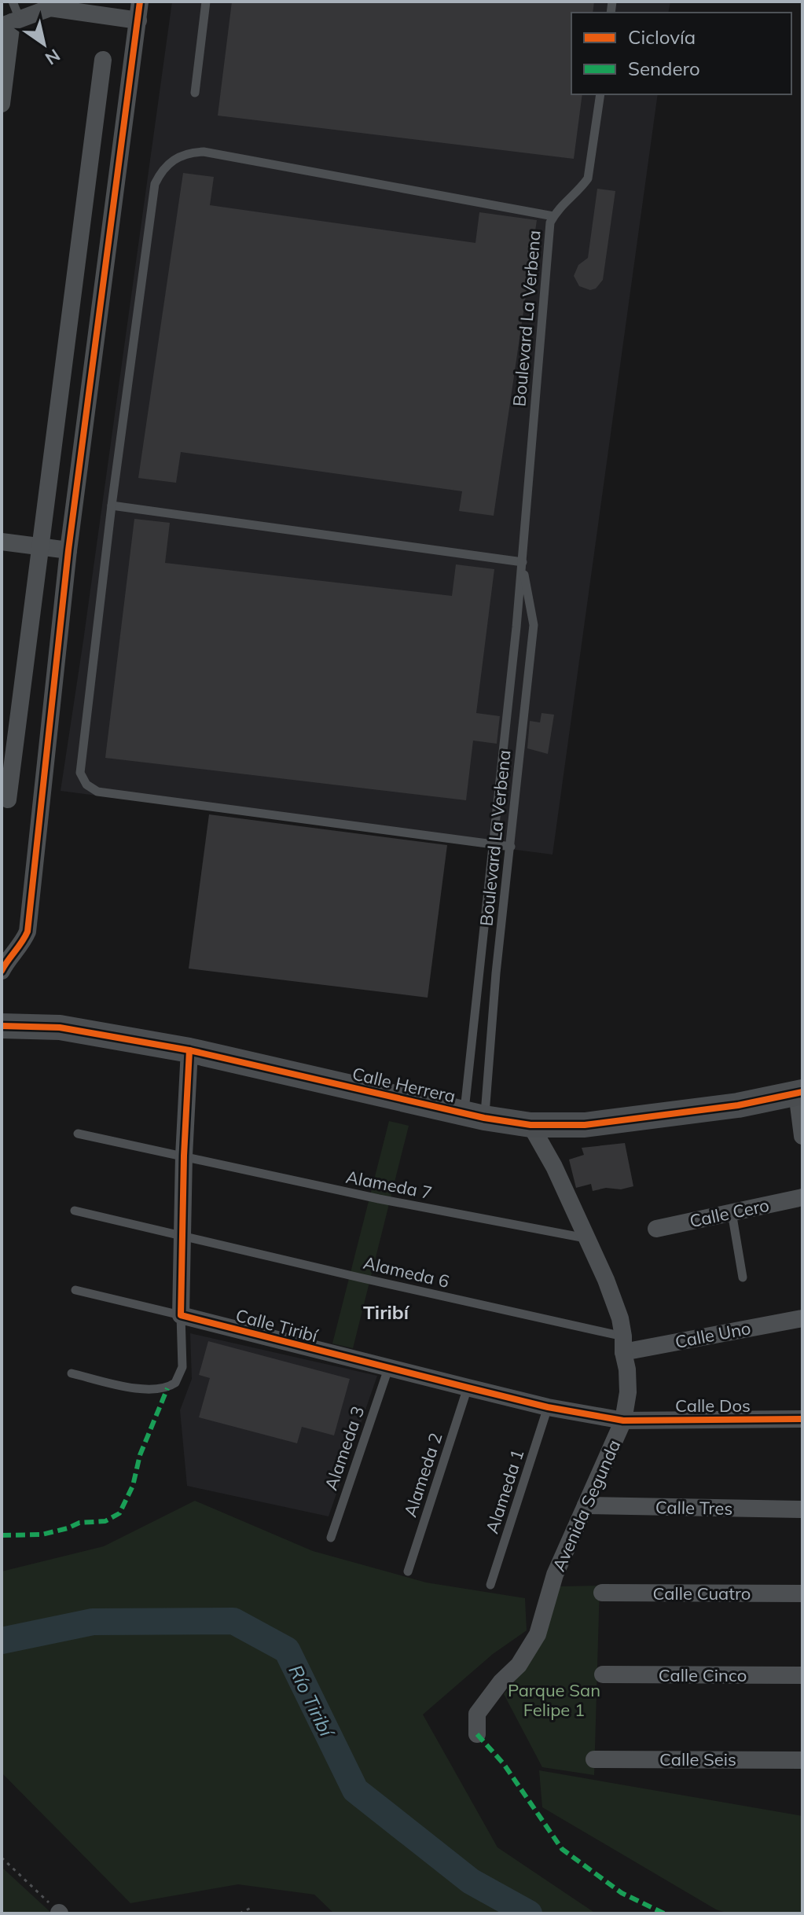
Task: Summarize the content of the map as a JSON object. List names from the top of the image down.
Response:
{
  "streets": {
    "street": [
      "Calle Herrera",
      "Calle Cero",
      "Calle Tiribí",
      "Calle Uno",
      "Calle Dos",
      "Avenida Segunda",
      "Calle Tres",
      "Calle Cuatro",
      "Calle Cinco",
      "Calle Seis"
    ],
    "lane": [
      "Boulevard La Verbena",
      "Alameda 7",
      "Alameda 6",
      "Alameda 3",
      "Alameda 2",
      "Alameda 1"
    ]
  },
  "crossings": [
    ["Boulevard La Verbena", "Calle Herrera"],
    ["Calle Herrera", "Avenida Segunda"],
    ["Alameda 7", "Avenida Segunda"],
    ["Alameda 6", "Calle Uno"],
    ["Alameda 6", "Avenida Segunda"],
    ["Calle Tiribí", "Calle Dos"],
    ["Calle Tiribí", "Alameda 3"],
    ["Calle Tiribí", "Alameda 2"],
    ["Calle Tiribí", "Alameda 1"],
    ["Calle Tiribí", "Avenida Segunda"],
    ["Calle Uno", "Avenida Segunda"],
    ["Calle Dos", "Avenida Segunda"],
    ["Avenida Segunda", "Calle Tres"]
  ],
  "districts": ["Tiribí"],
  "water": ["Río Tiribí"],
  "parks": ["Parque San Felipe 1"],
  "legend": ["Ciclovía", "Sendero"],
  "north": "bottom right"
}
